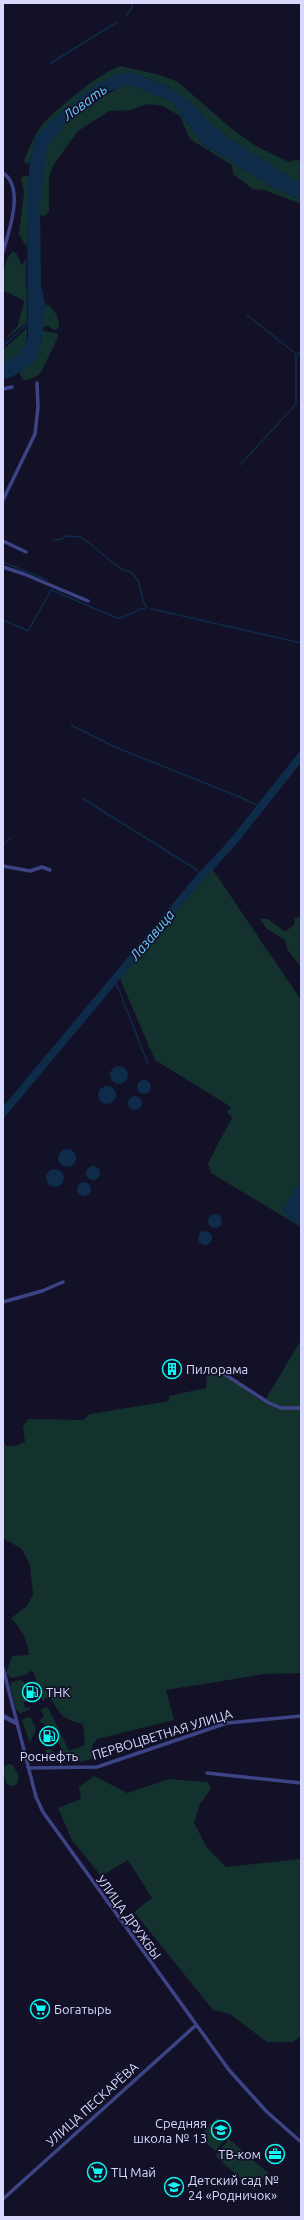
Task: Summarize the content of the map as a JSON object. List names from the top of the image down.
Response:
{
  "streets": {
    "street": ["ПЕРВОЦВЕТНАЯ УЛИЦА", "УЛИЦА ДРУЖБЫ", "УЛИЦА ПЕСКАРЁВА"]
  },
  "crossings": [
    ["ПЕРВОЦВЕТНАЯ УЛИЦА", "УЛИЦА ДРУЖБЫ"],
    ["УЛИЦА ДРУЖБЫ", "УЛИЦА ПЕСКАРЁВА"]
  ],
  "water": ["Ловать", "Лазавица"],
  "places": {
    "building": ["Пилорама"],
    "fuel station": ["ТНК", "Роснефть"],
    "supermarket": ["Богатырь", "ТЦ Май"],
    "school or university": ["Средняя школа № 13", "Детский сад № 24 «Родничок»"],
    "office": ["ТВ-ком"]
  }
}
